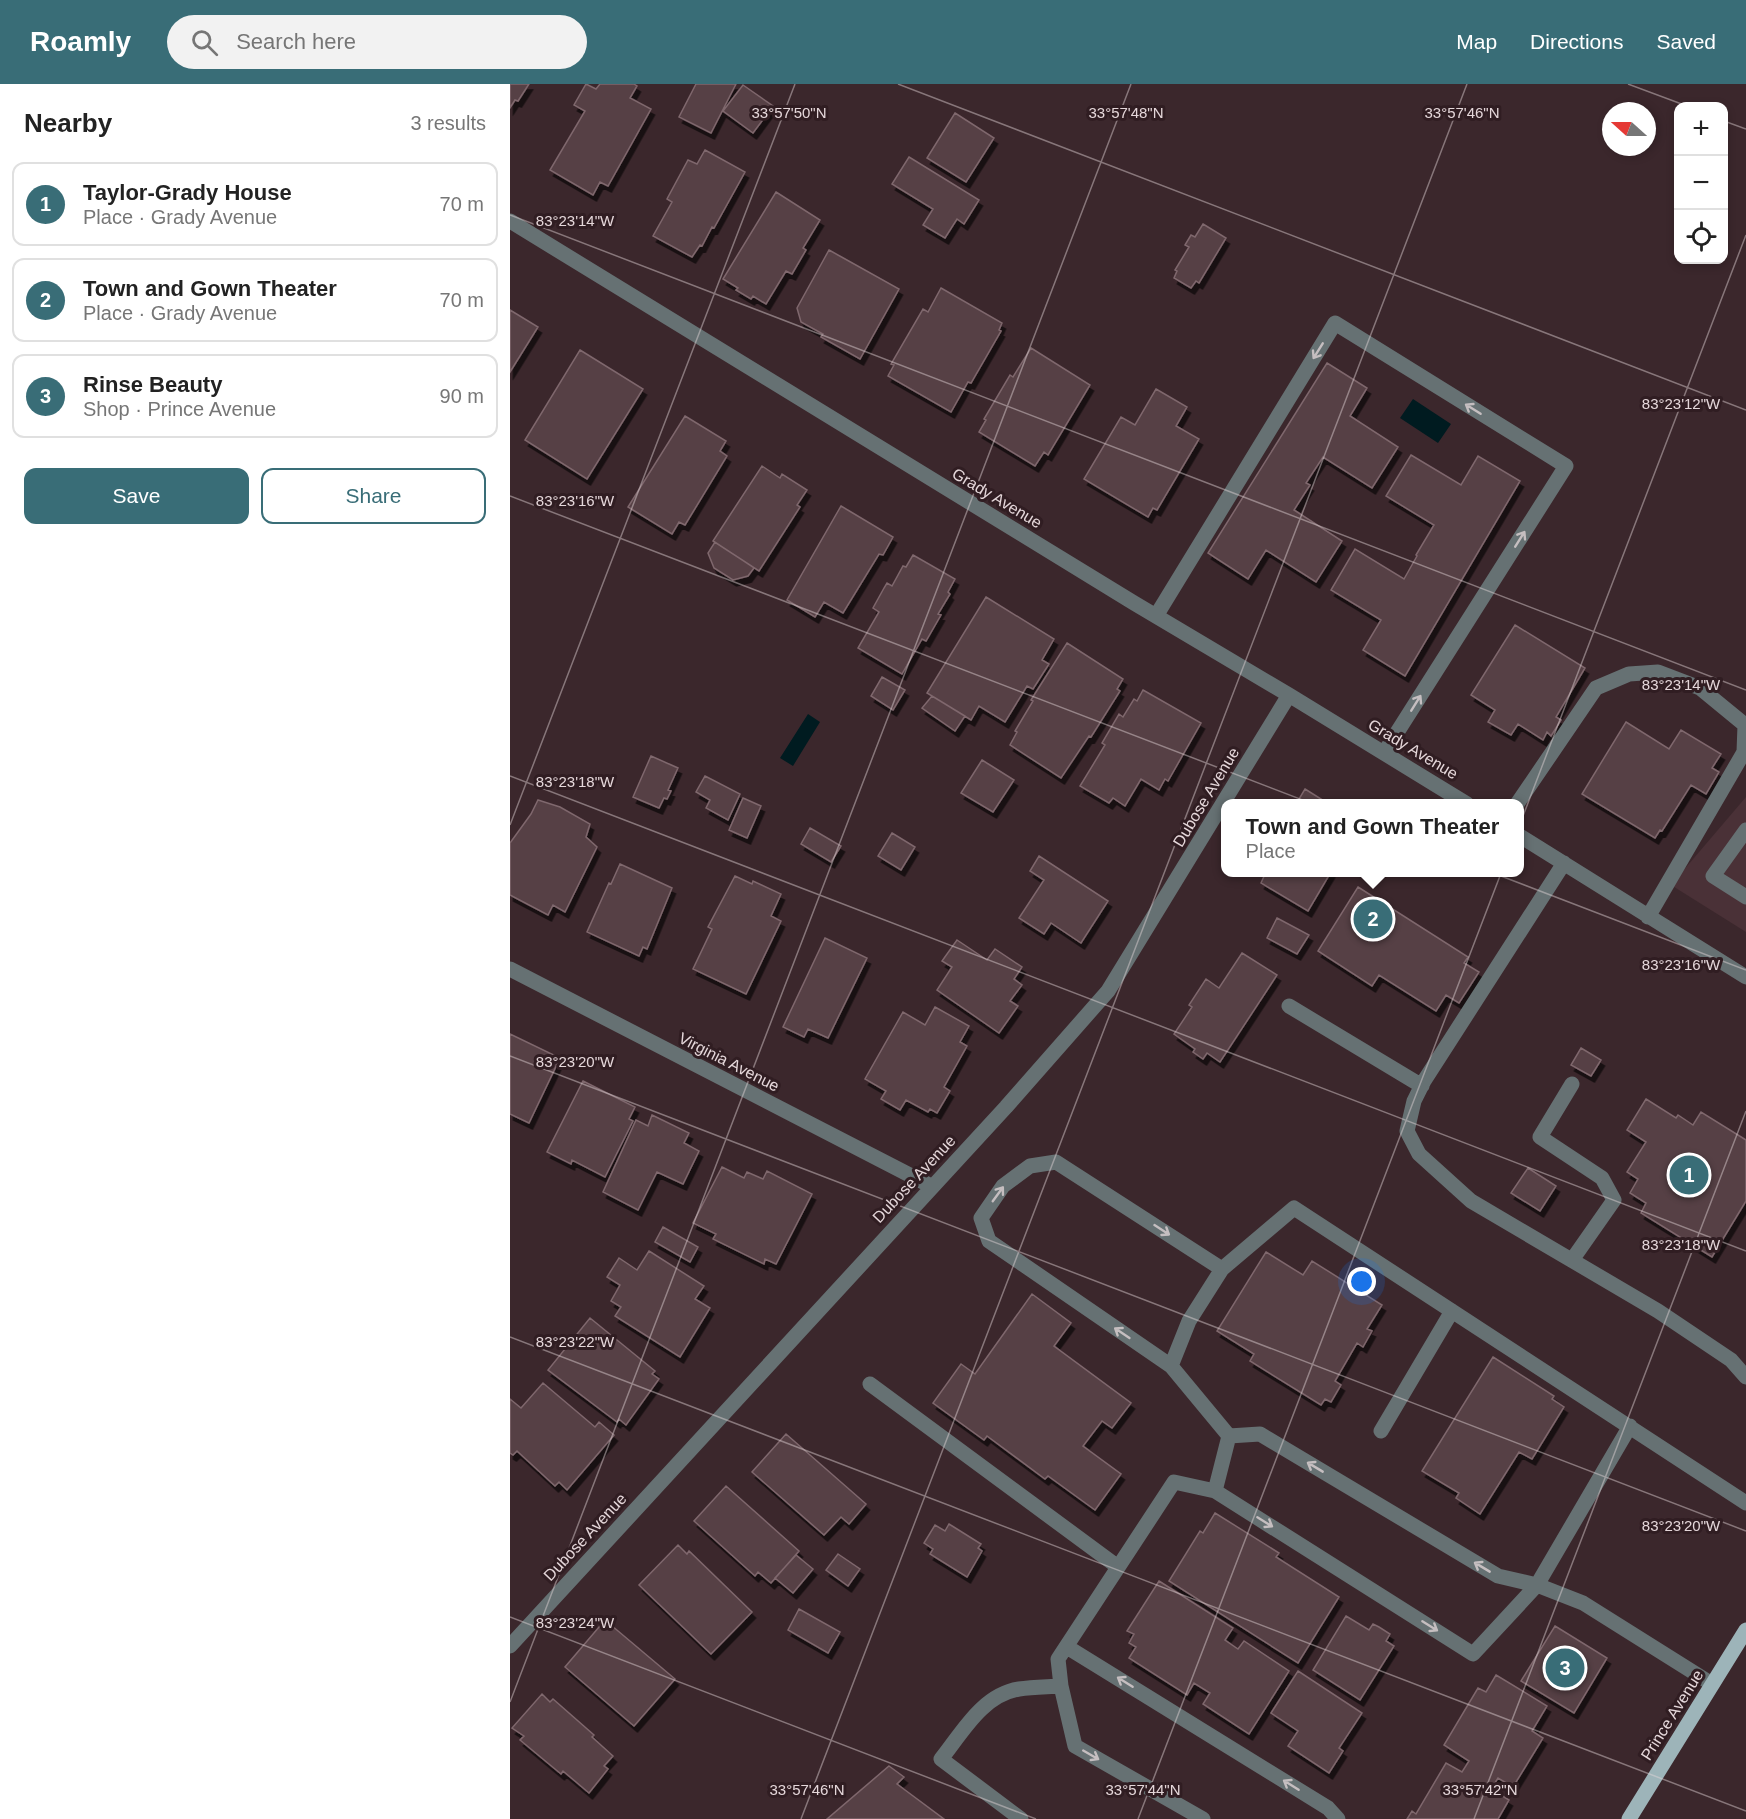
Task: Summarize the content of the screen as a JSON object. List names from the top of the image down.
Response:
{
  "streets": {
    "main road": ["Prince Avenue"],
    "street": ["Grady Avenue", "Dubose Avenue", "Virginia Avenue"]
  },
  "crossings": [
    ["Grady Avenue", "Dubose Avenue"],
    ["Dubose Avenue", "Virginia Avenue"]
  ],
  "north": "left",
  "page": {
    "header": "Roamly",
    "search": "Search here",
    "nav": ["Map", "Directions", "Saved"],
    "heading": ["Nearby", "3 results"],
    "map_buttons": ["+", "−"],
    "list": [
      {
        "mark": "1",
        "name": "Taylor-Grady House",
        "note": "Place · Grady Avenue",
        "value": "70 m"
      },
      {
        "mark": "2",
        "name": "Town and Gown Theater",
        "note": "Place · Grady Avenue",
        "value": "70 m"
      },
      {
        "mark": "3",
        "name": "Rinse Beauty",
        "note": "Shop · Prince Avenue",
        "value": "90 m"
      }
    ],
    "buttons": ["Save", "Share"],
    "popup": ["Town and Gown Theater", "Place"],
    "pins": ["2", "1", "3"]
  },
  "coordinates": [
    "33°57'50\"N",
    "33°57'48\"N",
    "33°57'46\"N",
    "83°23'14\"W",
    "83°23'12\"W",
    "83°23'16\"W",
    "83°23'18\"W",
    "83°23'20\"W",
    "83°23'22\"W",
    "83°23'24\"W",
    "33°57'44\"N",
    "33°57'42\"N"
  ]
}
